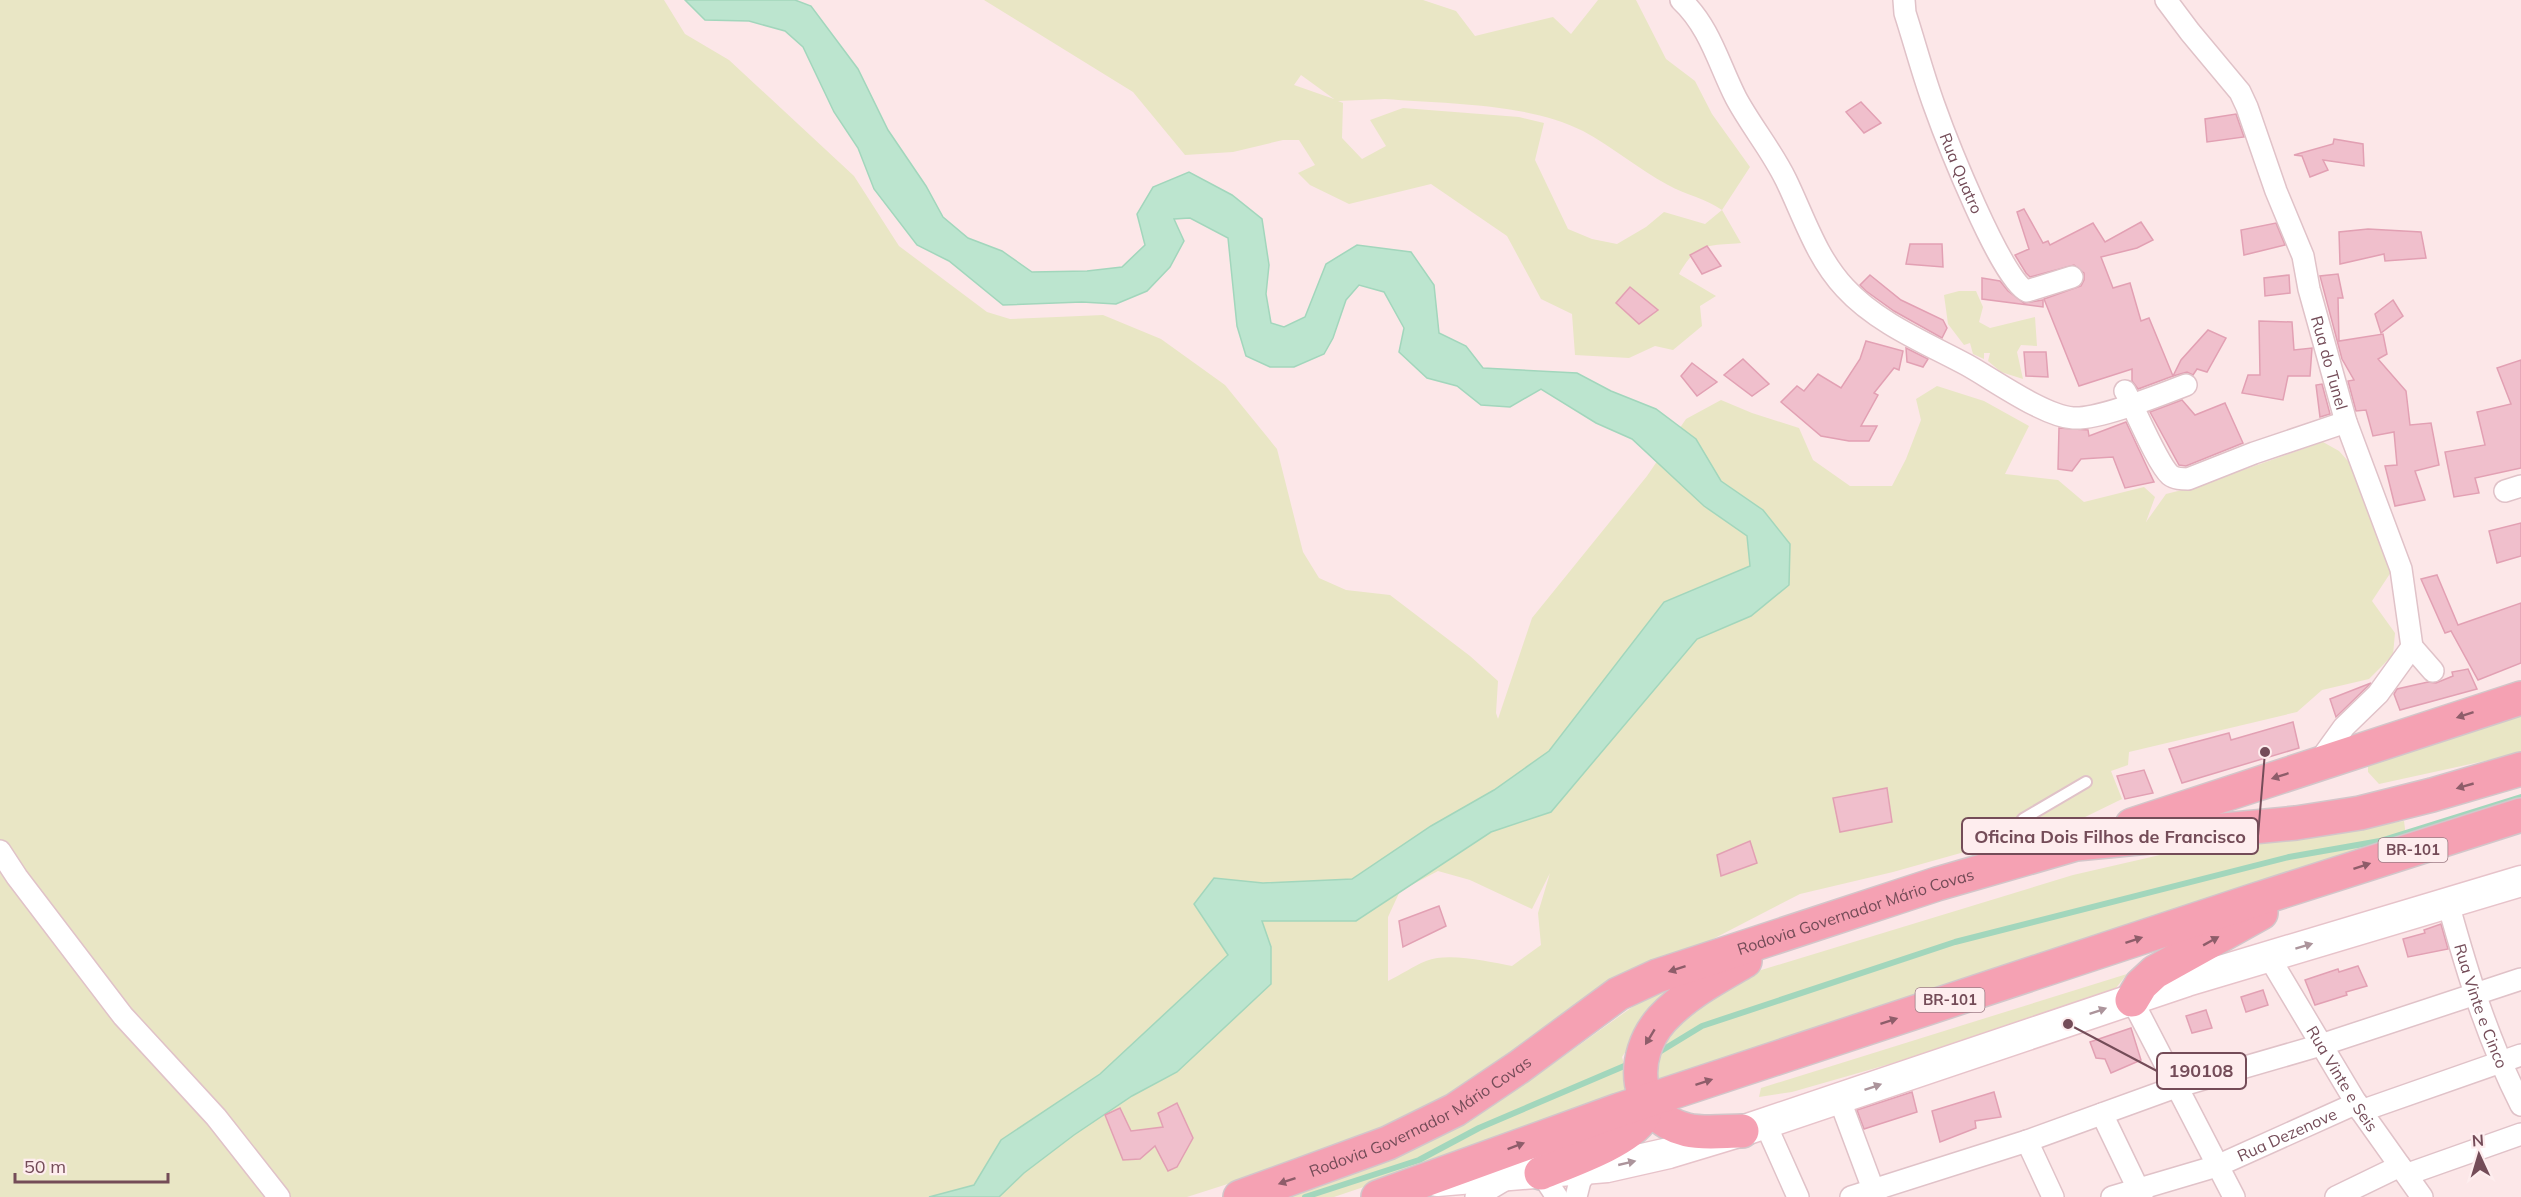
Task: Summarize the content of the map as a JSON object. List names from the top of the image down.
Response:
{
  "streets": {
    "highway": ["BR-101", "Rodovia Governador Mário Covas"],
    "street": [
      "Rua Quatro",
      "Rua do Tunel",
      "Rua Vinte e Cinco",
      "Rua Vinte e Seis",
      "Rua Dezenove"
    ]
  },
  "crossings": [
    ["Rua Vinte e Cinco", "Rua Dezenove"],
    ["Rua Vinte e Seis", "Rua Dezenove"]
  ],
  "places": ["Oficina Dois Filhos de Francisco", "190108"],
  "scale_bar": "50 m",
  "north": "top"
}
